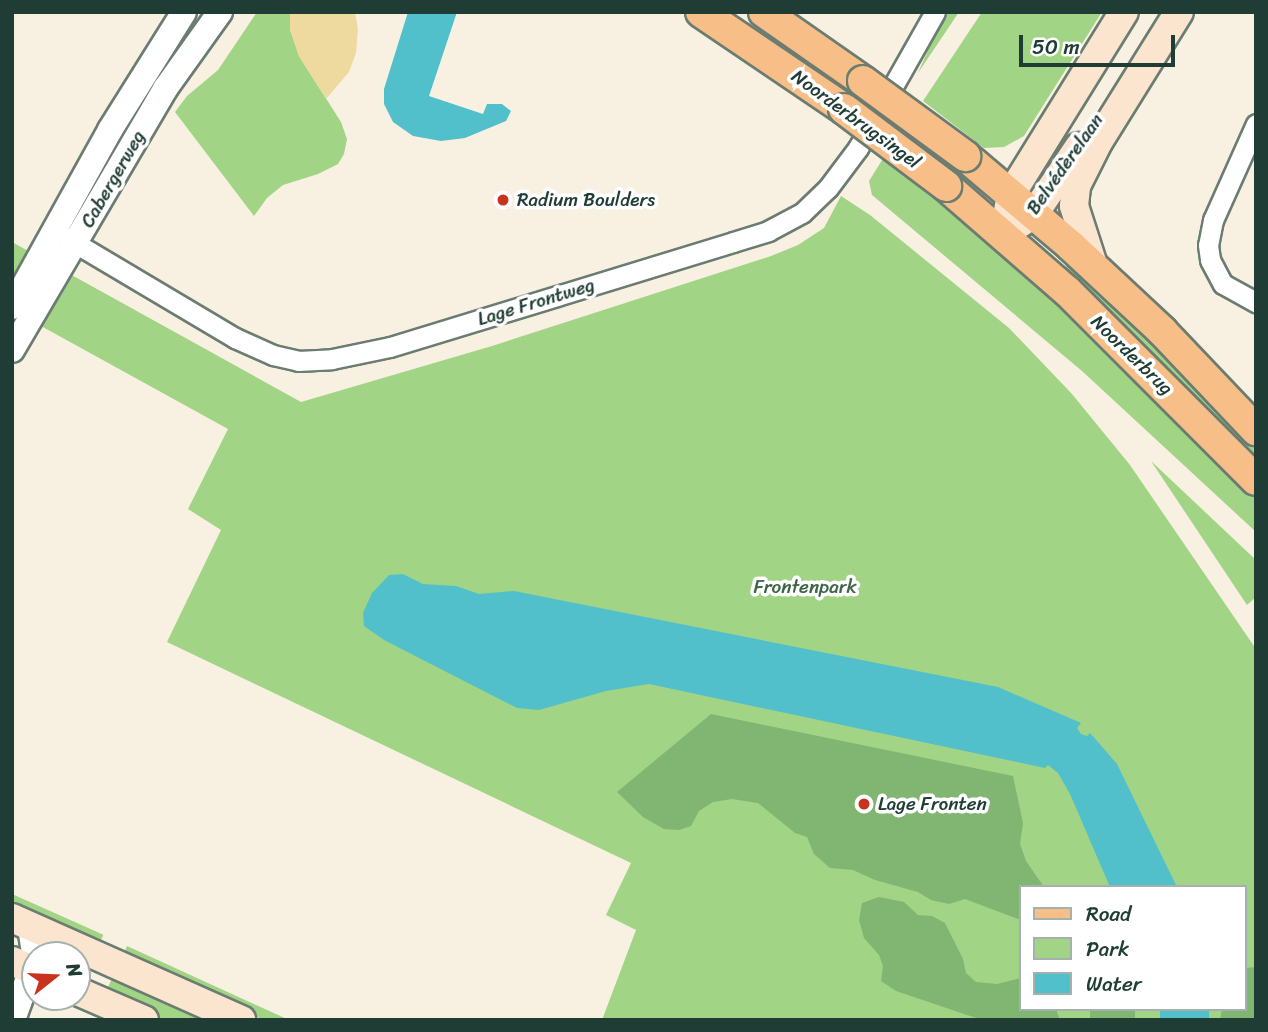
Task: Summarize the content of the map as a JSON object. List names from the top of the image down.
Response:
{
  "streets": {
    "main road": ["Noorderbrugsingel", "Belvédèrelaan", "Noorderbrug"],
    "street": ["Cabergerweg", "Lage Frontweg"]
  },
  "crossings": [
    ["Noorderbrugsingel", "Belvédèrelaan"],
    ["Noorderbrugsingel", "Noorderbrug"],
    ["Belvédèrelaan", "Noorderbrug"],
    ["Cabergerweg", "Lage Frontweg"]
  ],
  "parks": ["Frontenpark"],
  "places": ["Radium Boulders", "Lage Fronten"],
  "legend": ["Road", "Park", "Water"],
  "scale_bar": "50 m",
  "north": "right"
}
